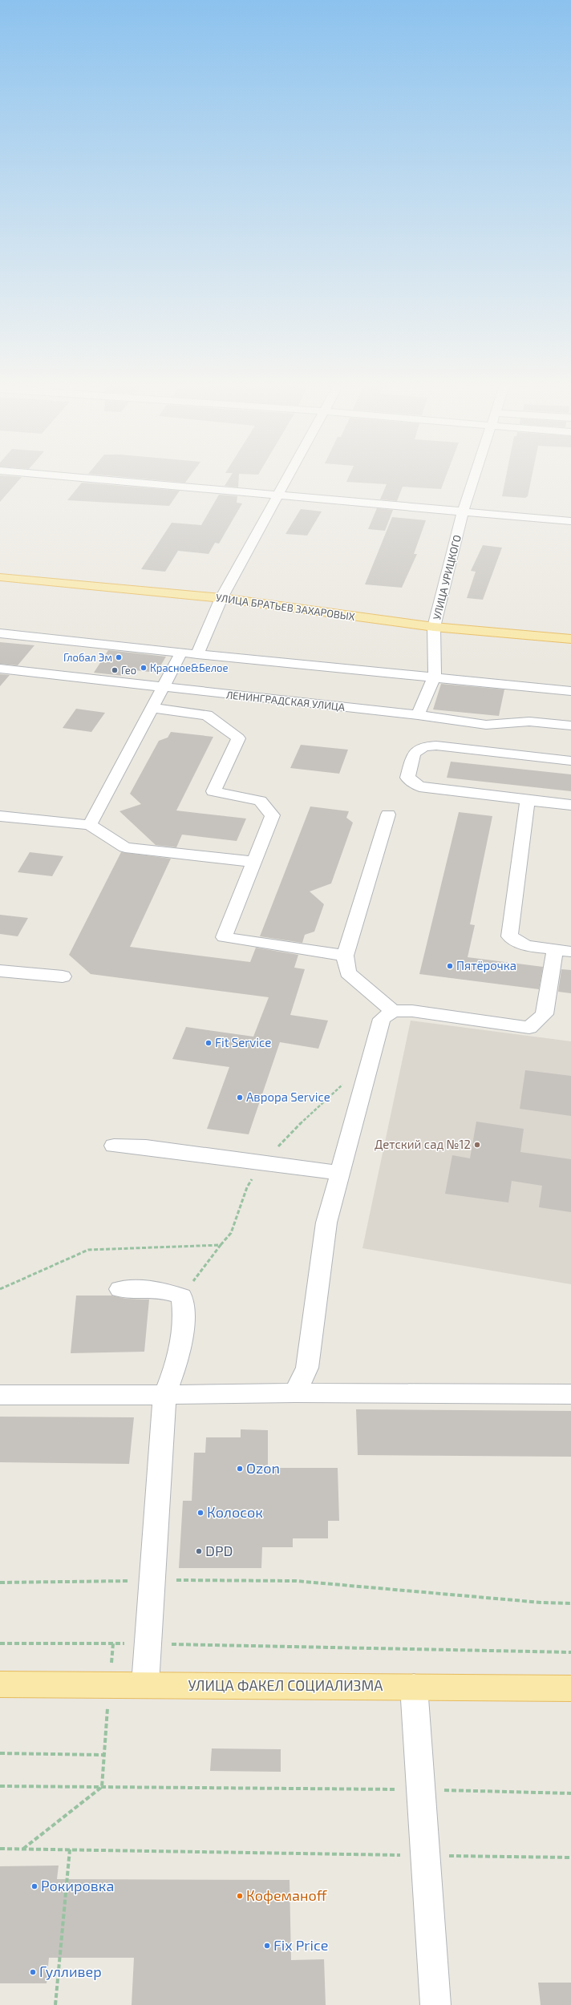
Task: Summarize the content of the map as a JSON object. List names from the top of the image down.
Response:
{
  "streets": {
    "main road": ["УЛИЦА БРАТЬЕВ ЗАХАРОВЫХ", "УЛИЦА ФАКЕЛ СОЦИАЛИЗМА"],
    "street": ["УЛИЦА УРИЦКОГО", "ЛЕНИНГРАДСКАЯ УЛИЦА"]
  },
  "crossings": [
    ["УЛИЦА УРИЦКОГО", "УЛИЦА БРАТЬЕВ ЗАХАРОВЫХ"],
    ["УЛИЦА УРИЦКОГО", "ЛЕНИНГРАДСКАЯ УЛИЦА"]
  ],
  "places": [
    "Глобал Эм",
    "Красное&Белое",
    "Гео",
    "Пятёрочка",
    "Fit Service",
    "Аврора Service",
    "Детский сад №12",
    "Ozon",
    "Колосок",
    "DPD",
    "Рокировка",
    "Кофеманоff",
    "Fix Price",
    "Гулливер"
  ]
}
